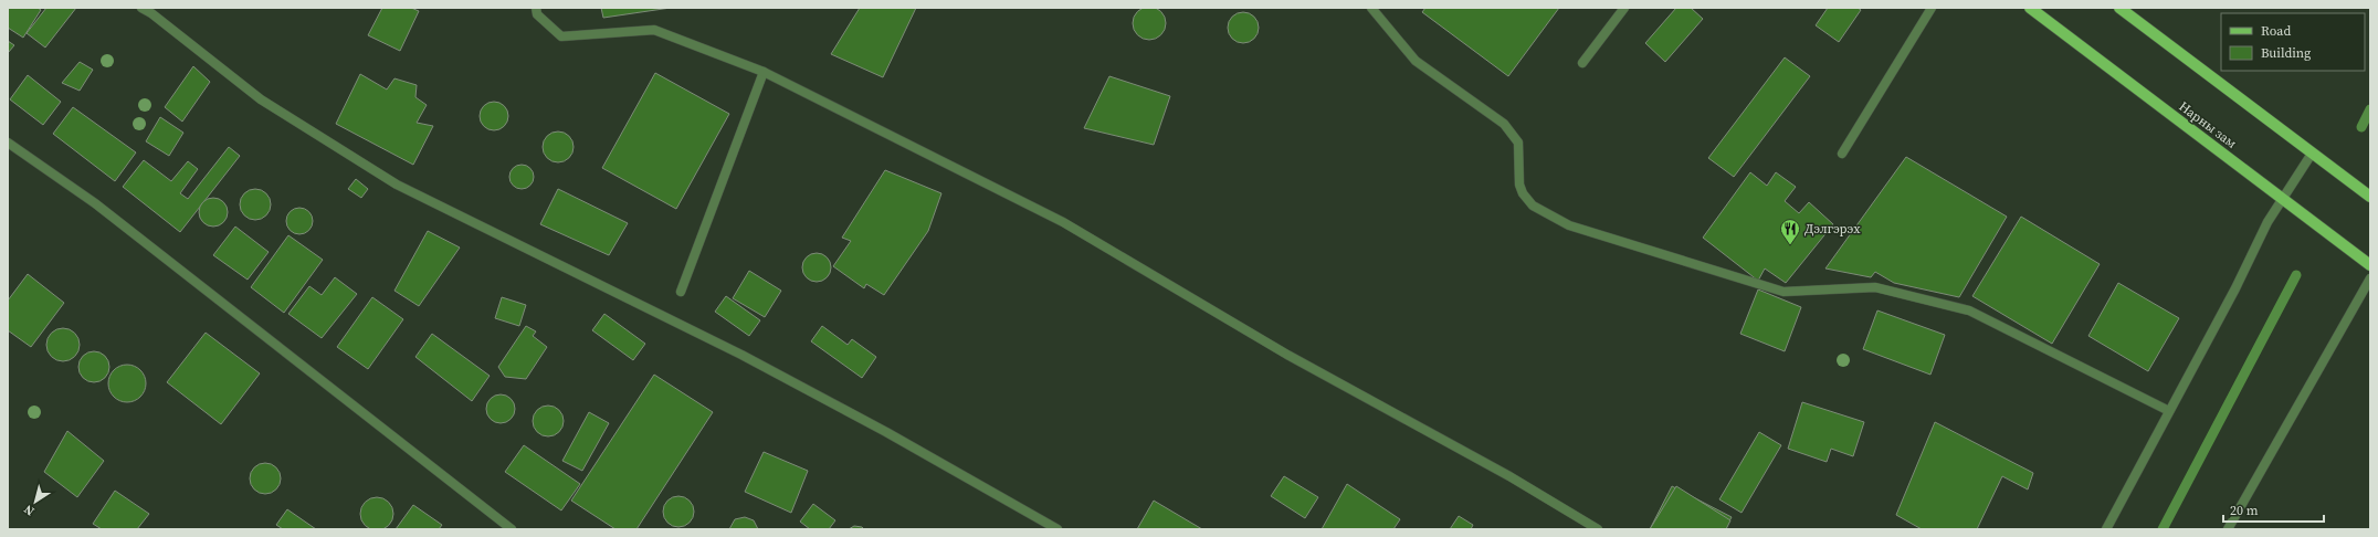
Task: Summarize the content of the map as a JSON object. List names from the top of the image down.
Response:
{
  "streets": {
    "main road": ["Нарны зам"]
  },
  "places": {
    "restaurant": ["Дэлгэрэх"]
  },
  "legend": ["Road", "Building"],
  "scale_bar": "20 m",
  "north": "bottom left"
}
